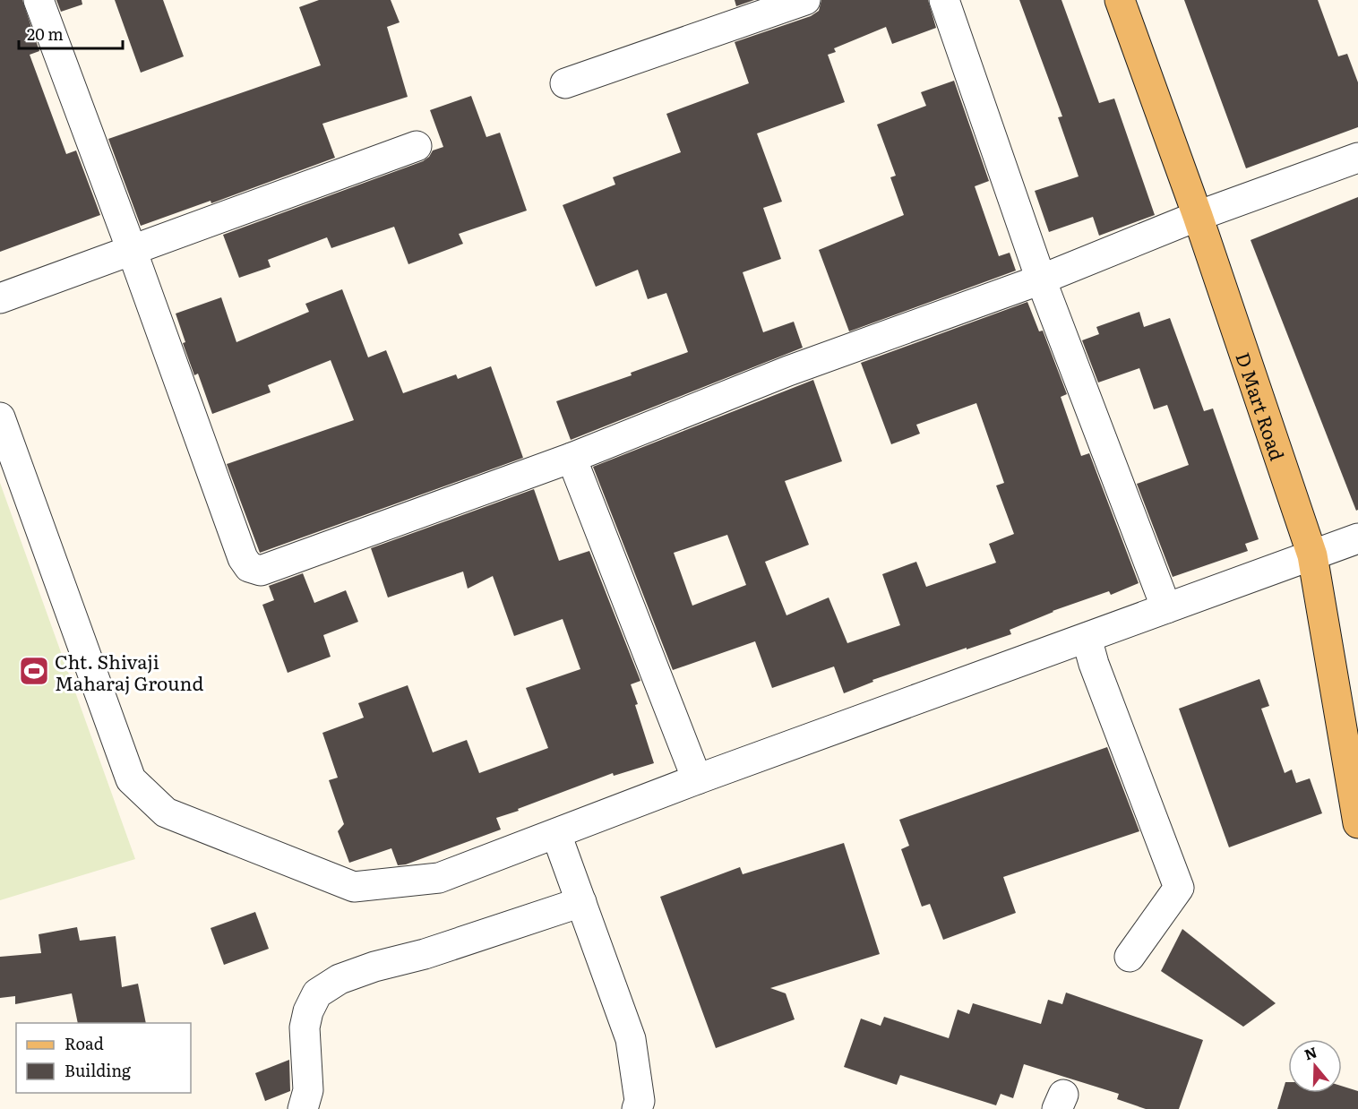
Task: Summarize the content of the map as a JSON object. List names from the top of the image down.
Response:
{
  "streets": {
    "main road": ["D Mart Road"]
  },
  "places": {
    "sports": ["Cht. Shivaji Maharaj Ground"]
  },
  "legend": ["Road", "Building"],
  "scale_bar": "20 m",
  "north": "top"
}
